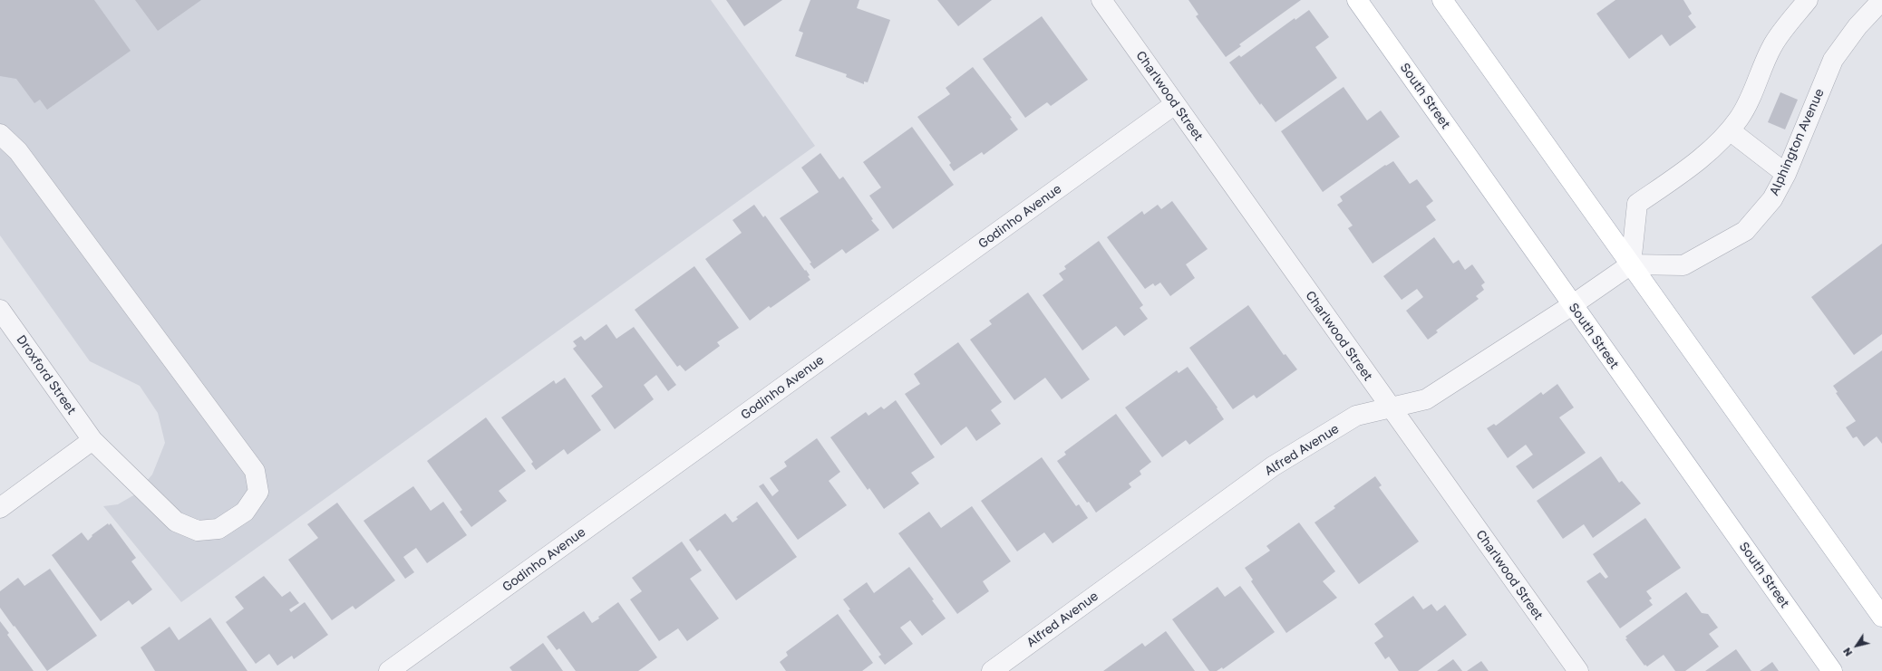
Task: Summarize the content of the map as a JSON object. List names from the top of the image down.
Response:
{
  "streets": {
    "main road": ["South Street"],
    "street": [
      "Charlwood Street",
      "Alphington Avenue",
      "Godinho Avenue",
      "Droxford Street",
      "Alfred Avenue"
    ]
  },
  "crossings": [
    ["Charlwood Street", "Godinho Avenue"],
    ["Charlwood Street", "Alfred Avenue"],
    ["South Street", "Alfred Avenue"],
    ["Alphington Avenue", "Alfred Avenue"]
  ],
  "north": "bottom left"
}
